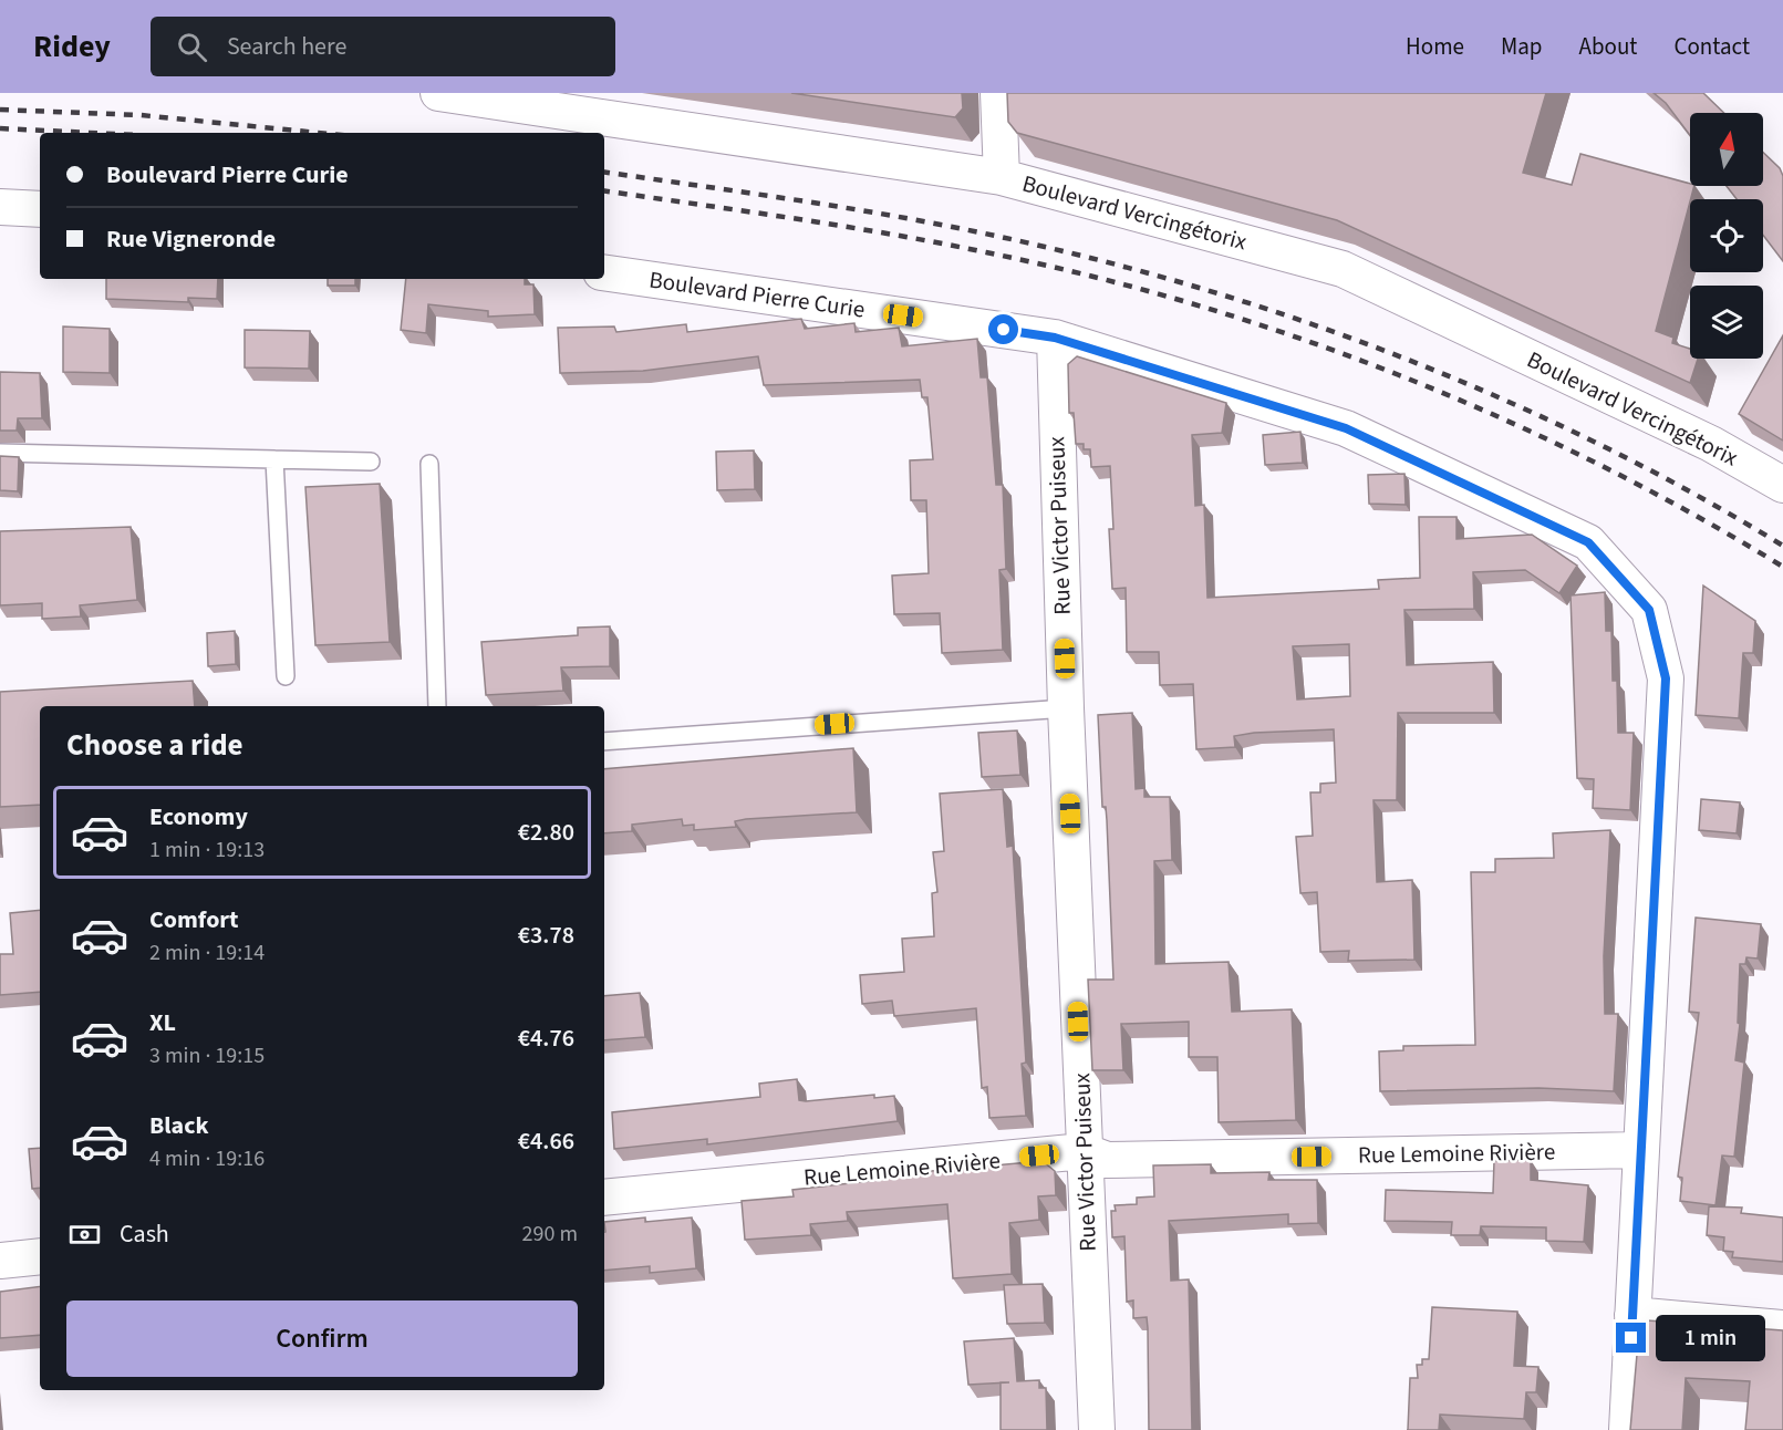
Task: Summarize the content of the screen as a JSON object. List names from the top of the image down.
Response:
{
  "streets": {
    "street": [
      "Boulevard Vercingétorix",
      "Boulevard Pierre Curie",
      "Rue Victor Puiseux",
      "Rue Lemoine Rivière"
    ]
  },
  "crossings": [
    ["Boulevard Pierre Curie", "Rue Victor Puiseux"],
    ["Boulevard Pierre Curie", "Rue Lemoine Rivière"],
    ["Rue Victor Puiseux", "Rue Lemoine Rivière"]
  ],
  "north": "top",
  "page": {
    "header": "Ridey",
    "search": "Search here",
    "nav": [
      "Home",
      "Map",
      "About",
      "Contact"
    ],
    "banner": ["Boulevard Pierre Curie", "Rue Vigneronde"],
    "heading": "Choose a ride",
    "list": [
      {
        "name": "Economy",
        "note": "1 min · 19:13",
        "value": "€2.80"
      },
      {
        "name": "Comfort",
        "note": "2 min · 19:14",
        "value": "€3.78"
      },
      {
        "name": "XL",
        "note": "3 min · 19:15",
        "value": "€4.76"
      },
      {
        "name": "Black",
        "note": "4 min · 19:16",
        "value": "€4.66"
      }
    ],
    "pay": ["Cash", "290 m"],
    "buttons": "Confirm",
    "bubble": "1 min"
  }
}
